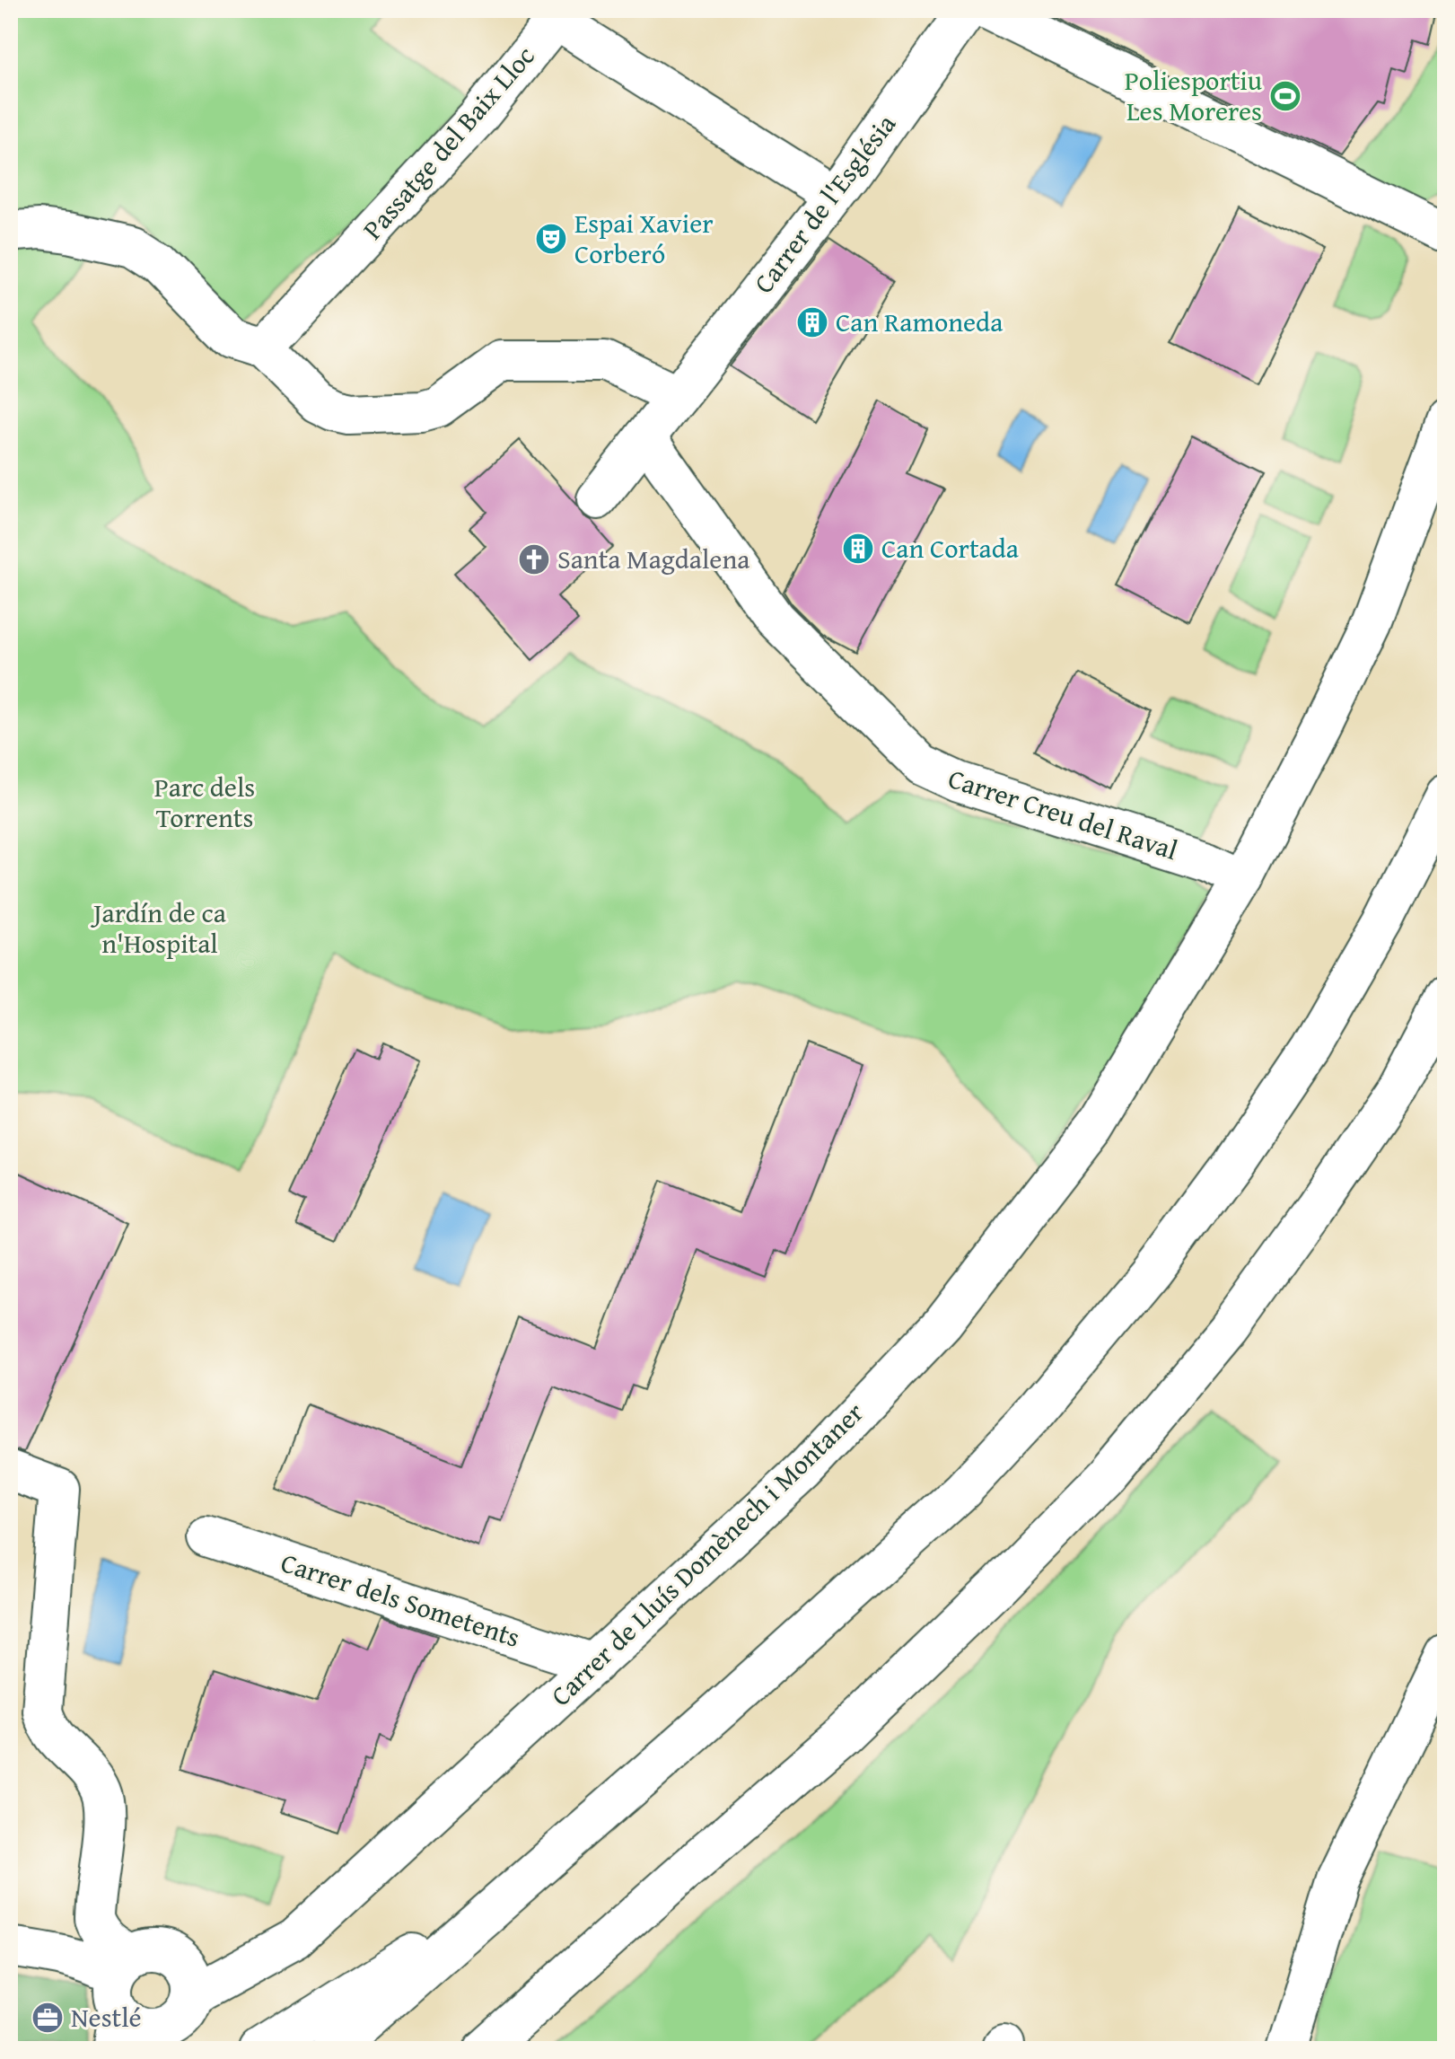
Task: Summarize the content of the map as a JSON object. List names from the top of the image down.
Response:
{
  "streets": {
    "main road": [
      "Passatge del Baix Lloc",
      "Carrer de l'Església",
      "Carrer Creu del Raval",
      "Carrer de Lluís Domènech i Montaner",
      "Carrer dels Sometents"
    ]
  },
  "crossings": [
    ["Passatge del Baix Lloc", "Carrer de l'Església"],
    ["Carrer de l'Església", "Carrer Creu del Raval"],
    ["Carrer Creu del Raval", "Carrer de Lluís Domènech i Montaner"],
    ["Carrer de Lluís Domènech i Montaner", "Carrer dels Sometents"]
  ],
  "parks": ["Parc dels Torrents", "Jardín de ca n'Hospital"],
  "places": {
    "sports": ["Poliesportiu Les Moreres"],
    "theatre": ["Espai Xavier Corberó"],
    "building": ["Can Ramoneda", "Can Cortada"],
    "church": ["Santa Magdalena"],
    "office": ["Nestlé"]
  }
}
